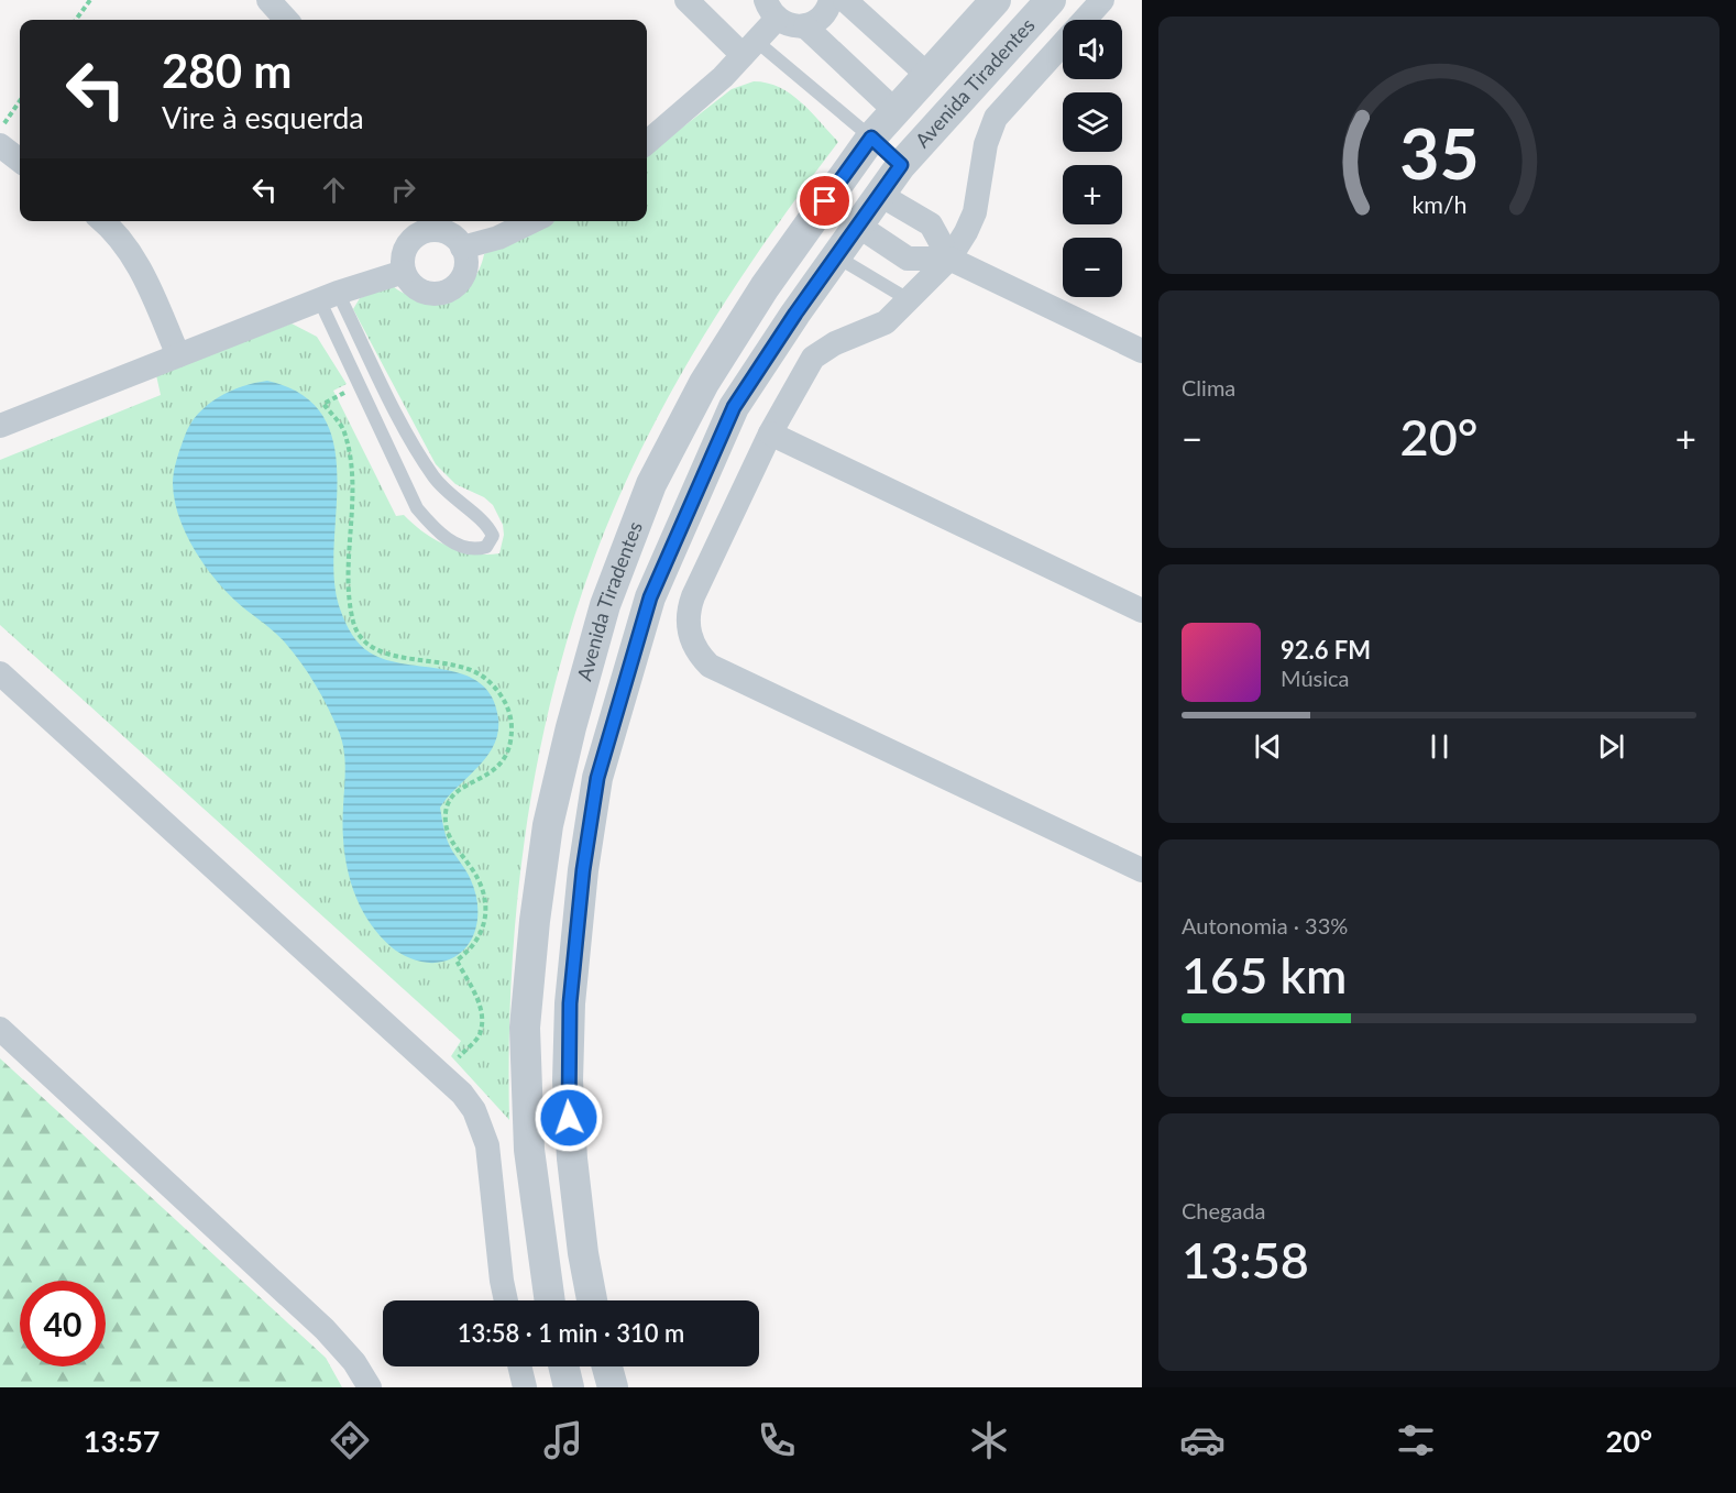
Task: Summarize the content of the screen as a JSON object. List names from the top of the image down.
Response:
{
  "streets": {
    "street": ["Avenida Tiradentes"]
  },
  "page": {
    "map_buttons": ["+", "−"],
    "turn": ["280 m", "Vire à esquerda"],
    "tile": [
      "Clima",
      ["Autonomia · 33%", "165 km"],
      ["Chegada", "13:58"]
    ],
    "heat": ["−", "20°", "+"],
    "song": ["92.6 FM", "Música"],
    "limit": "40",
    "trip": "13:58 · 1 min · 310 m",
    "tabs": ["13:57", "20°"],
    "gauge": ["35", "km/h"]
  }
}
